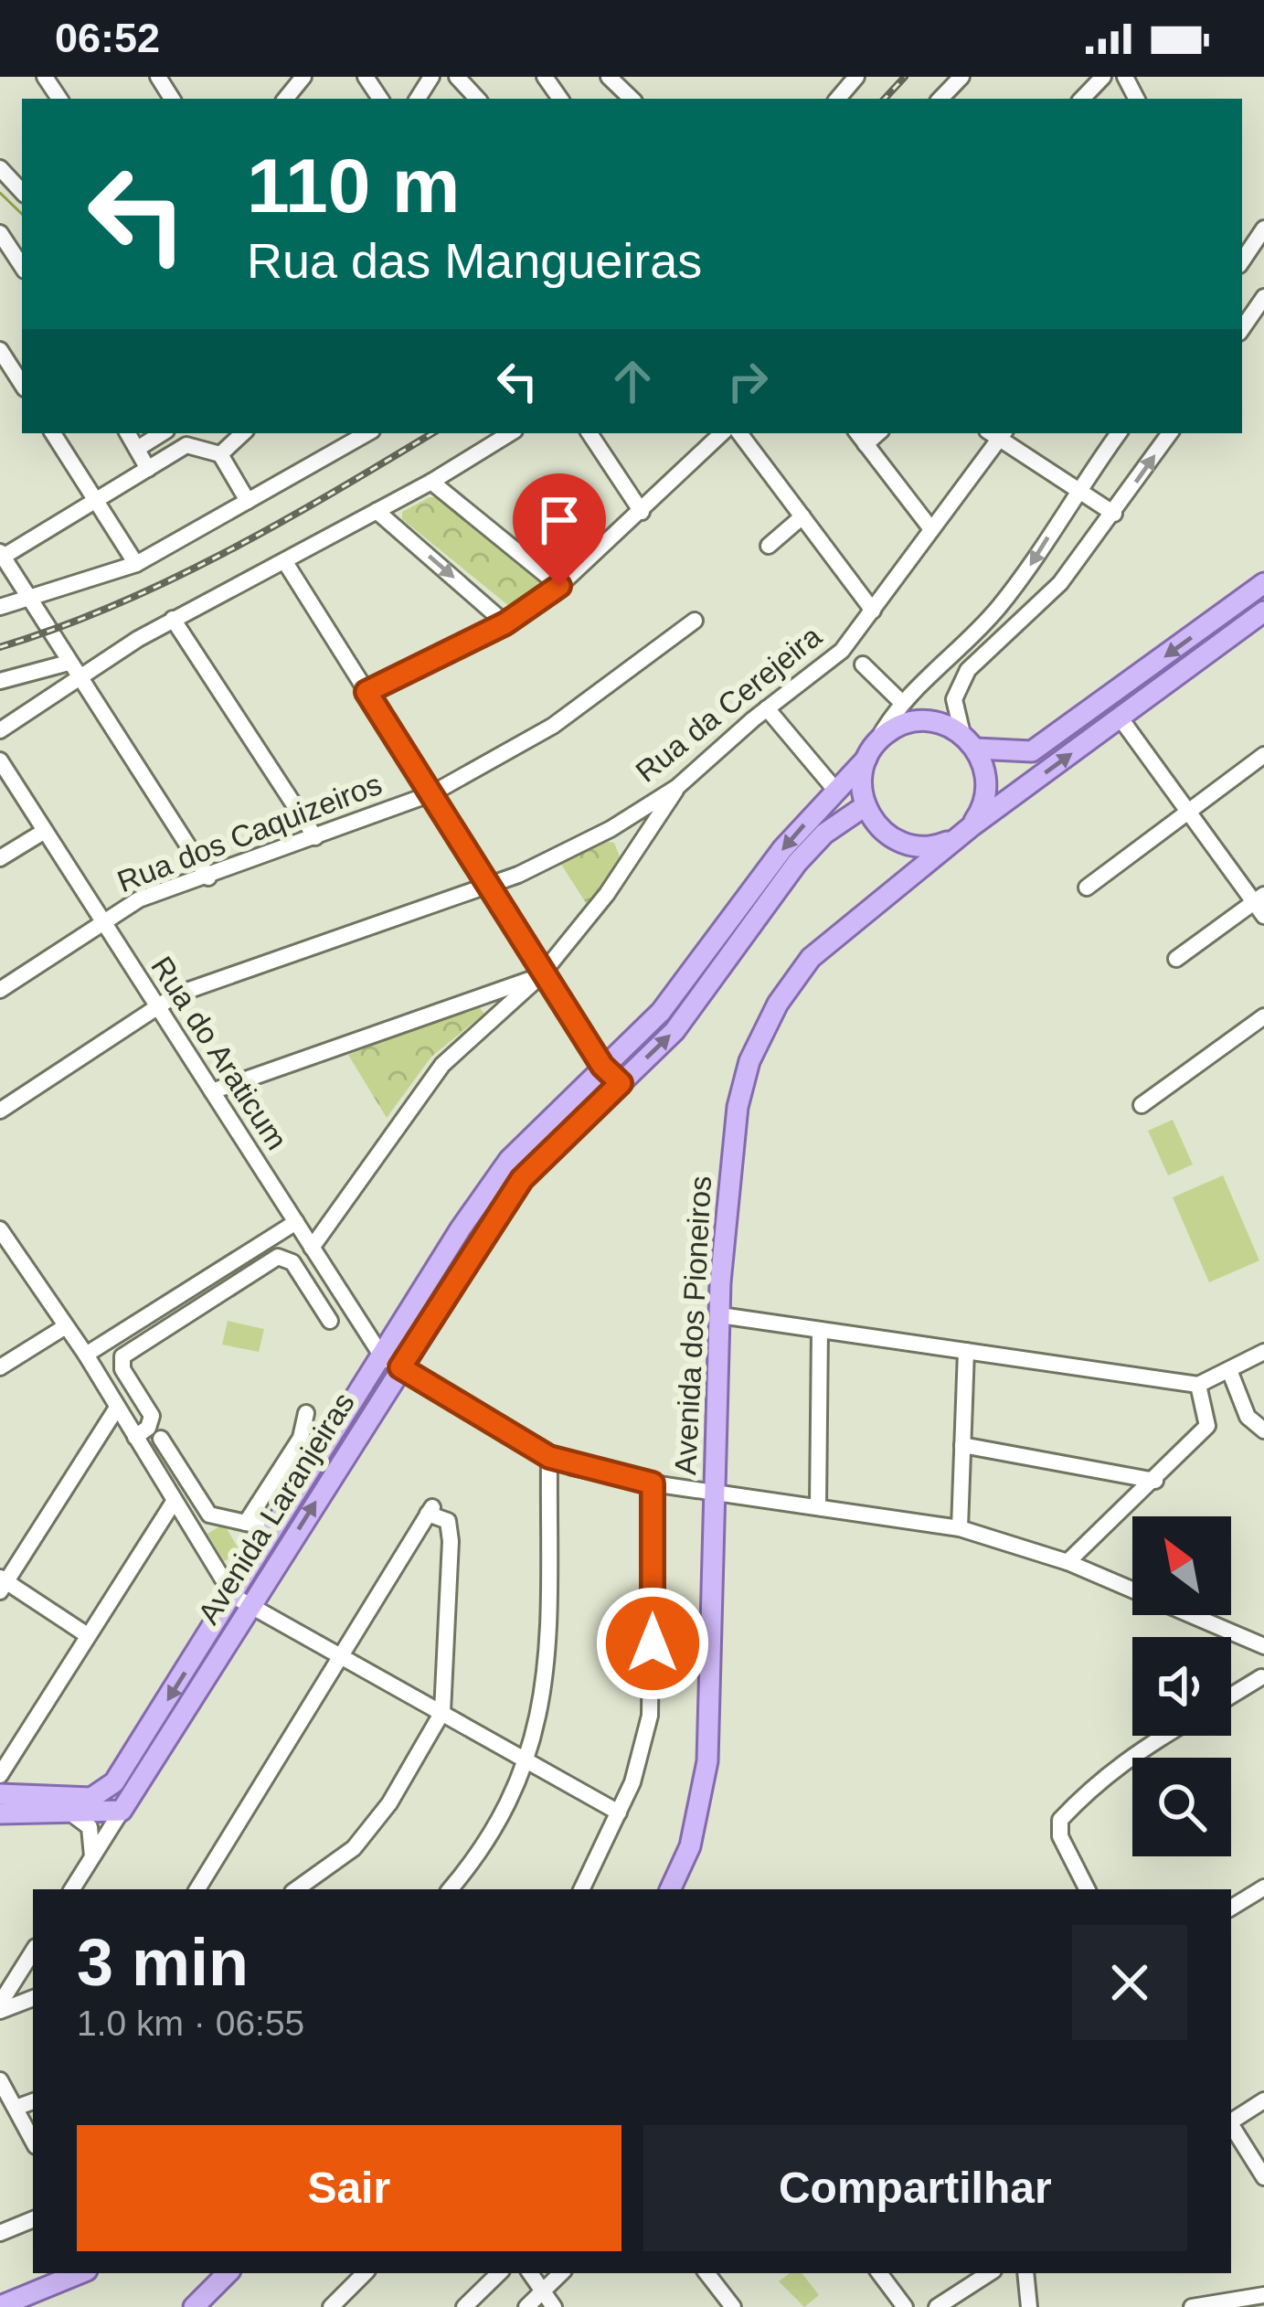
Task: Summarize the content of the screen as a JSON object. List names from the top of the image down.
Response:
{
  "streets": {
    "main road": ["Avenida dos Pioneiros", "Avenida Laranjeiras"],
    "street": ["Rua da Cerejeira", "Rua dos Caquizeiros", "Rua do Araticum"]
  },
  "crossings": [
    ["Rua da Cerejeira", "Rua do Araticum"],
    ["Rua dos Caquizeiros", "Rua do Araticum"],
    ["Rua do Araticum", "Avenida dos Pioneiros"],
    ["Rua do Araticum", "Avenida Laranjeiras"],
    ["Avenida dos Pioneiros", "Avenida Laranjeiras"]
  ],
  "north": "top left",
  "page": {
    "status": "06:52",
    "turn": ["110 m", "Rua das Mangueiras"],
    "heading": ["3 min", "1.0 km · 06:55"],
    "buttons": ["Sair", "Compartilhar"]
  }
}
